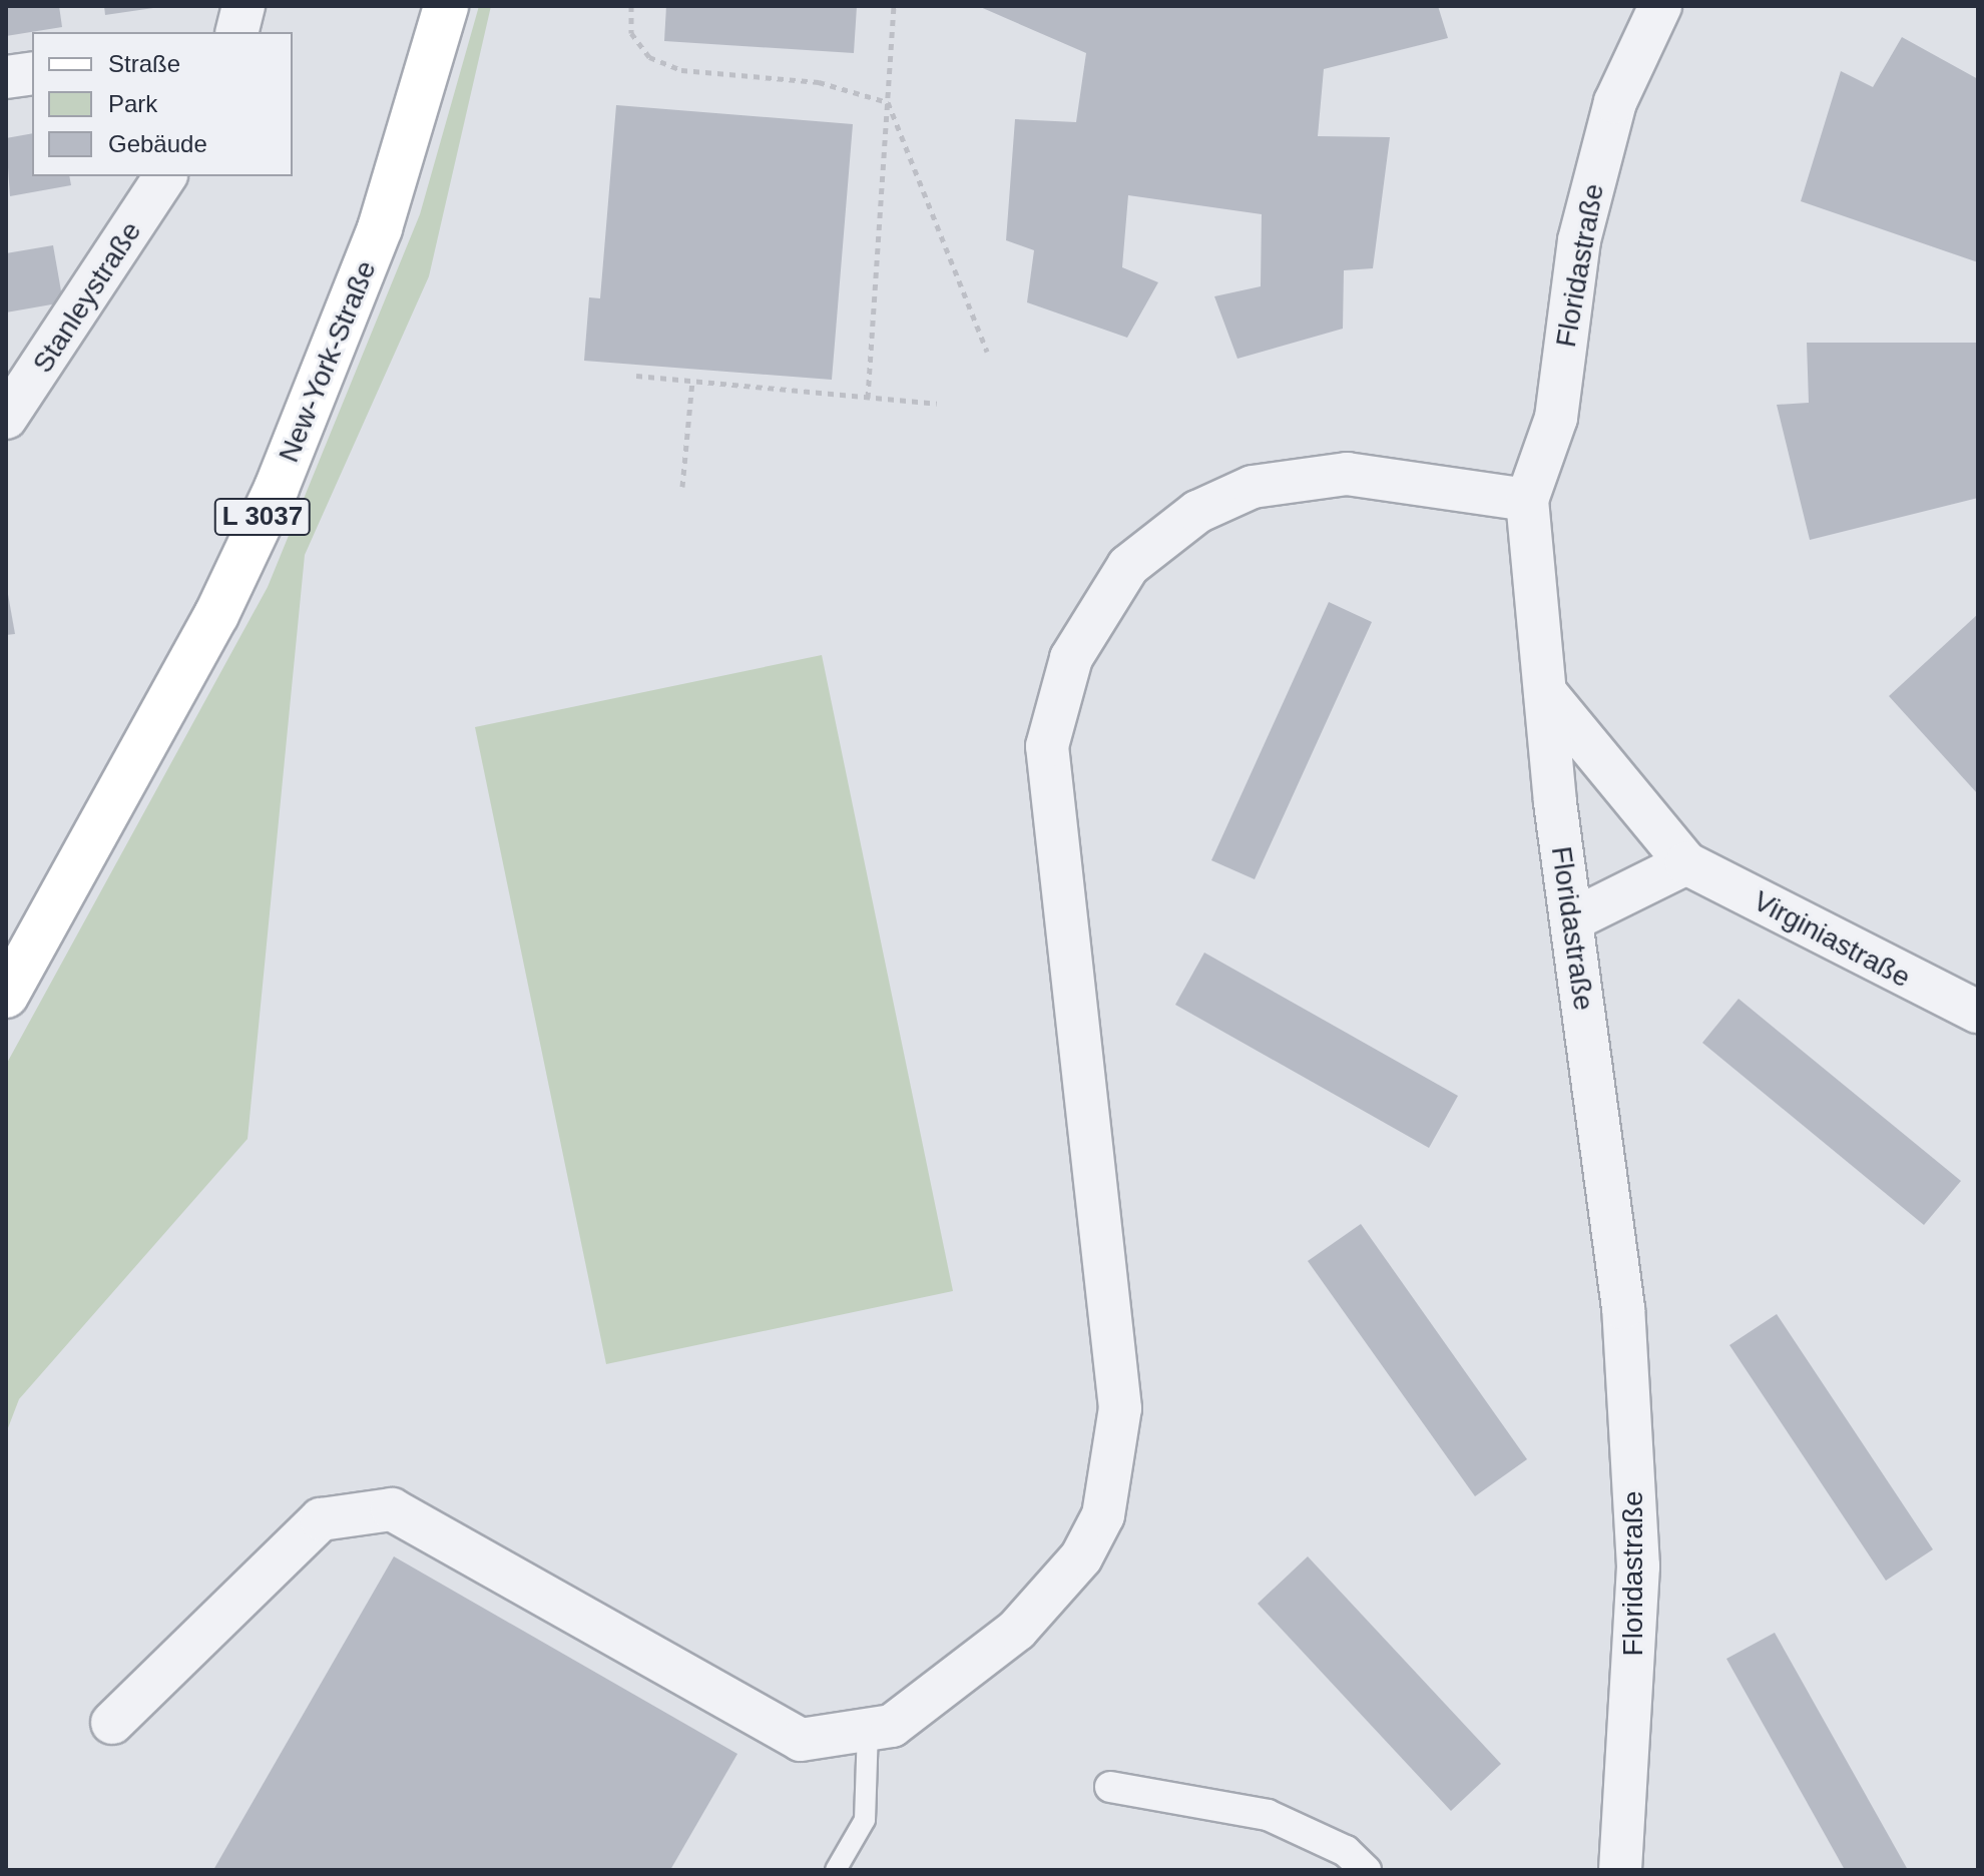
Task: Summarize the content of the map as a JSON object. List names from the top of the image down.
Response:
{
  "streets": {
    "main road": ["New-York-Straße", "L 3037"],
    "street": ["Floridastraße", "Stanleystraße", "Virginiastraße"]
  },
  "crossings": [
    ["Floridastraße", "Virginiastraße"]
  ],
  "legend": ["Straße", "Park", "Gebäude"]
}
